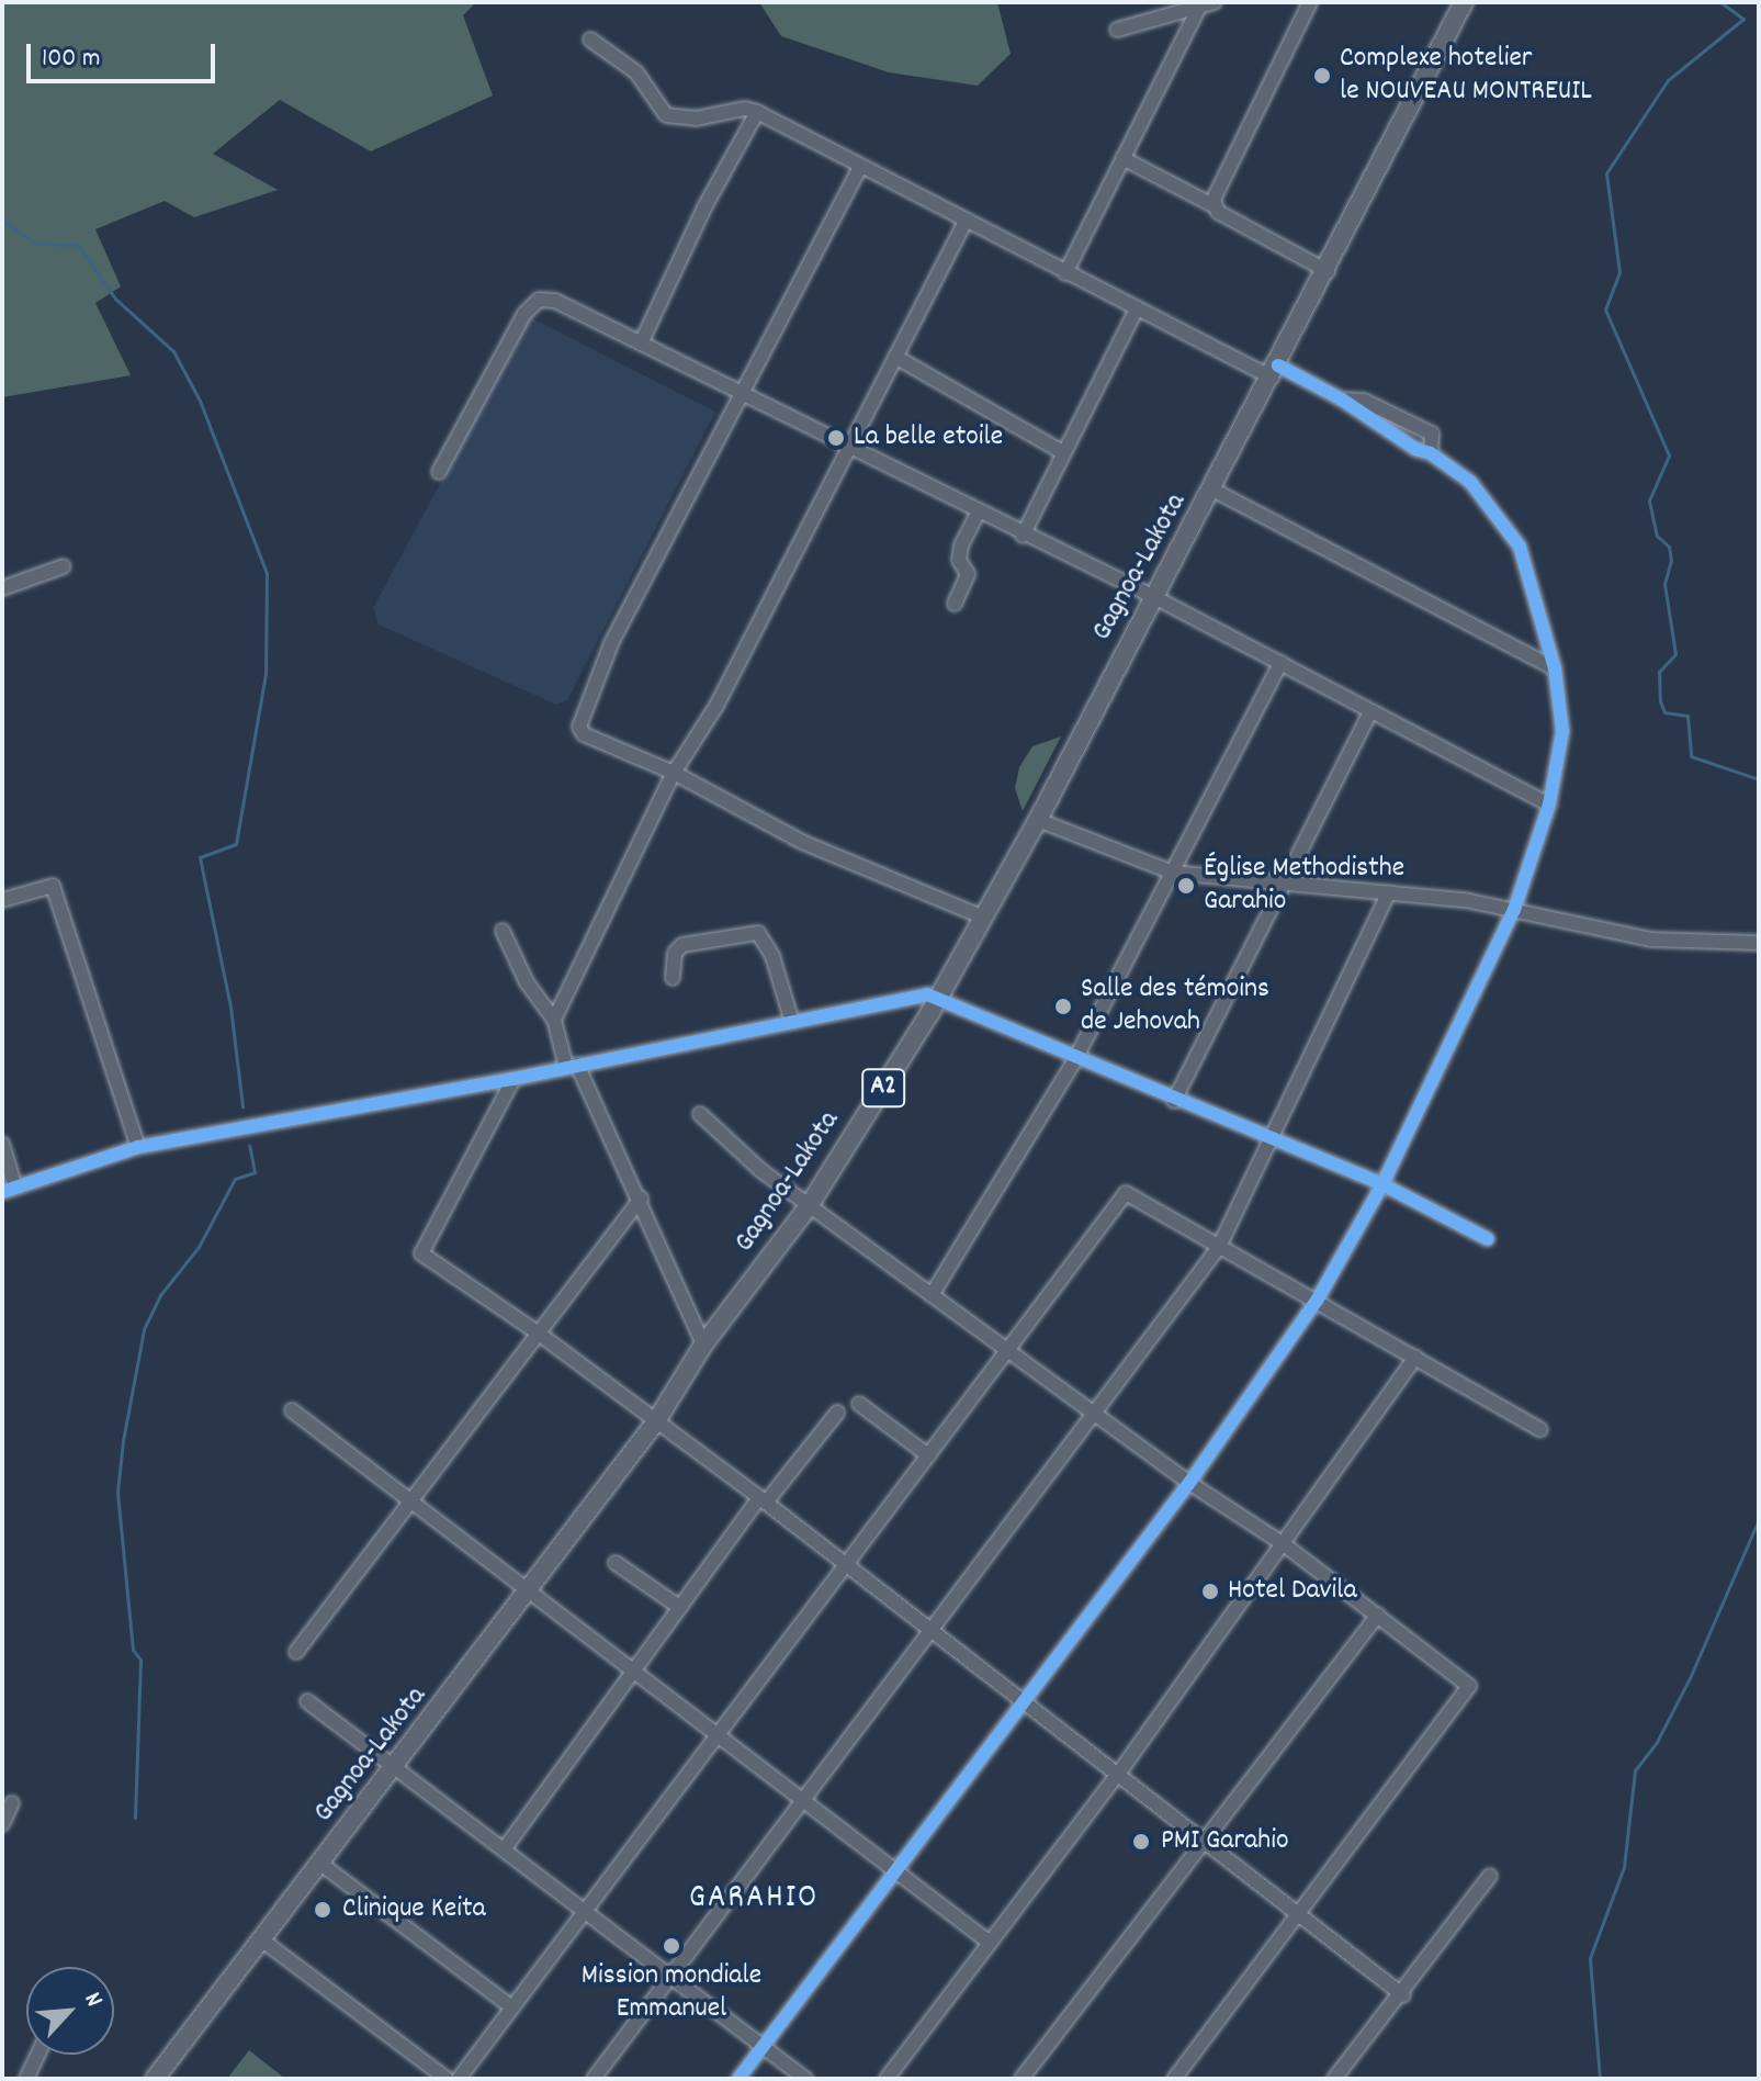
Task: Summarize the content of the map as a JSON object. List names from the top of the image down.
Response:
{
  "streets": {
    "main road": ["Gagnoa-Lakota", "A2"]
  },
  "districts": ["GARAHIO"],
  "places": [
    "Complexe hotelier le NOUVEAU MONTREUIL",
    "La belle etoile",
    "Église Methodisthe Garahio",
    "Salle des témoins de Jehovah",
    "Hotel Davila",
    "PMI Garahio",
    "Clinique Keita",
    "Mission mondiale Emmanuel"
  ],
  "scale_bar": "100 m",
  "north": "top right"
}
